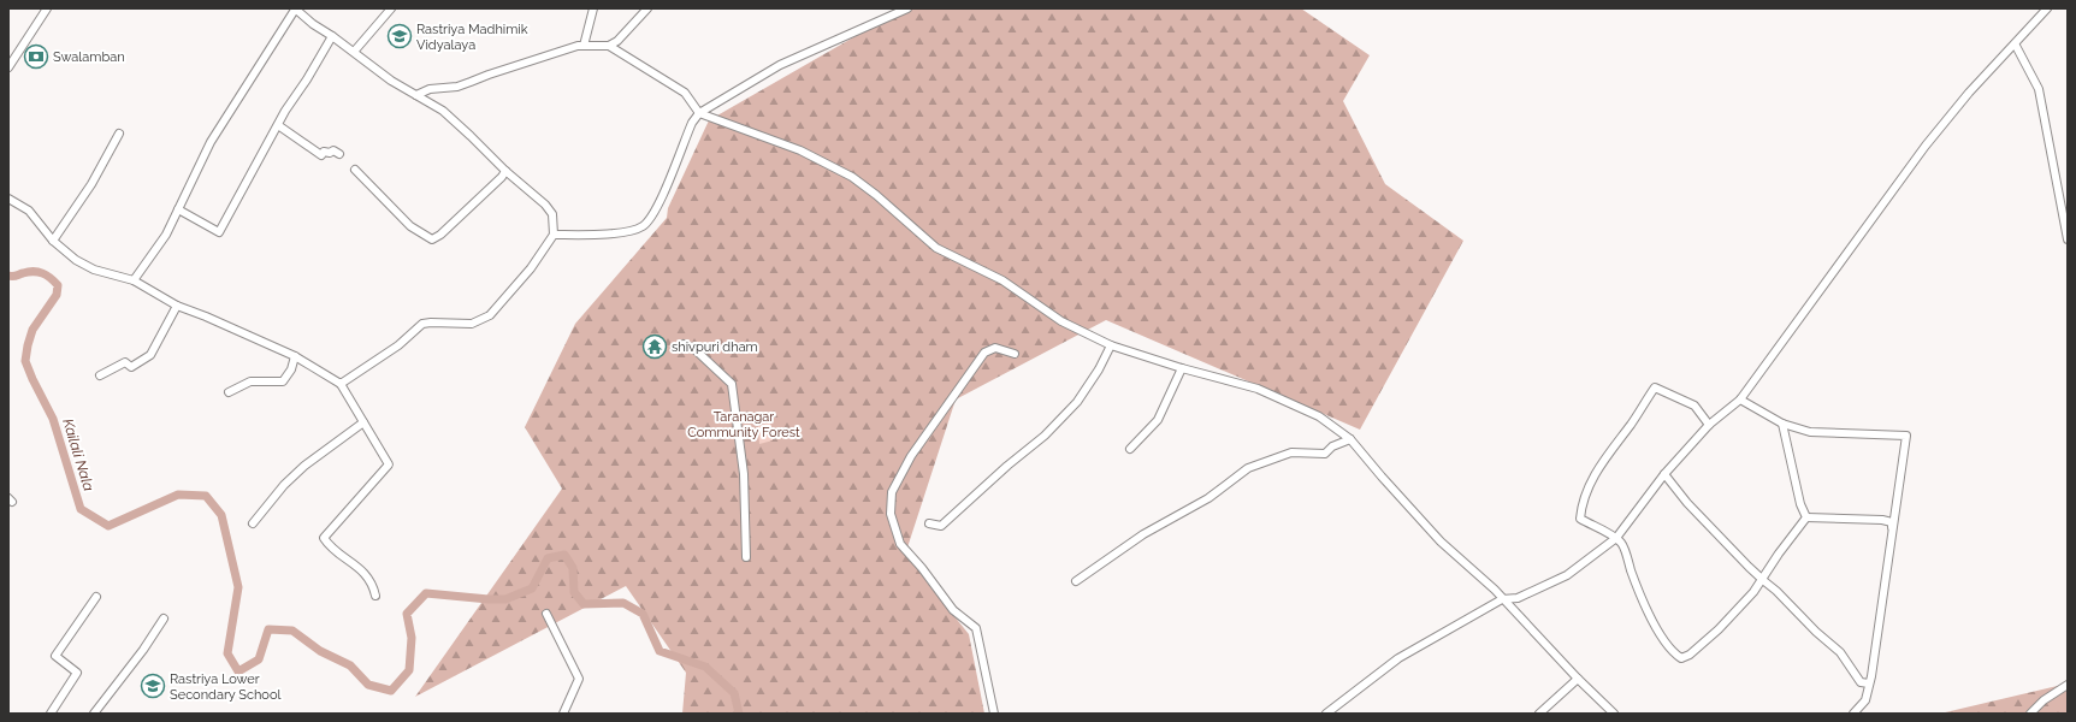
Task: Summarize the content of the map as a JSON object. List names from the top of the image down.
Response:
{
  "water": ["Kailali Nala"],
  "parks": ["Taranagar Community Forest"],
  "places": {
    "school or university": ["Rastriya Madhimik Vidyalaya", "Rastriya Lower Secondary School"],
    "bank": ["Swalamban"],
    "temple": ["shivpuri dham"]
  }
}
